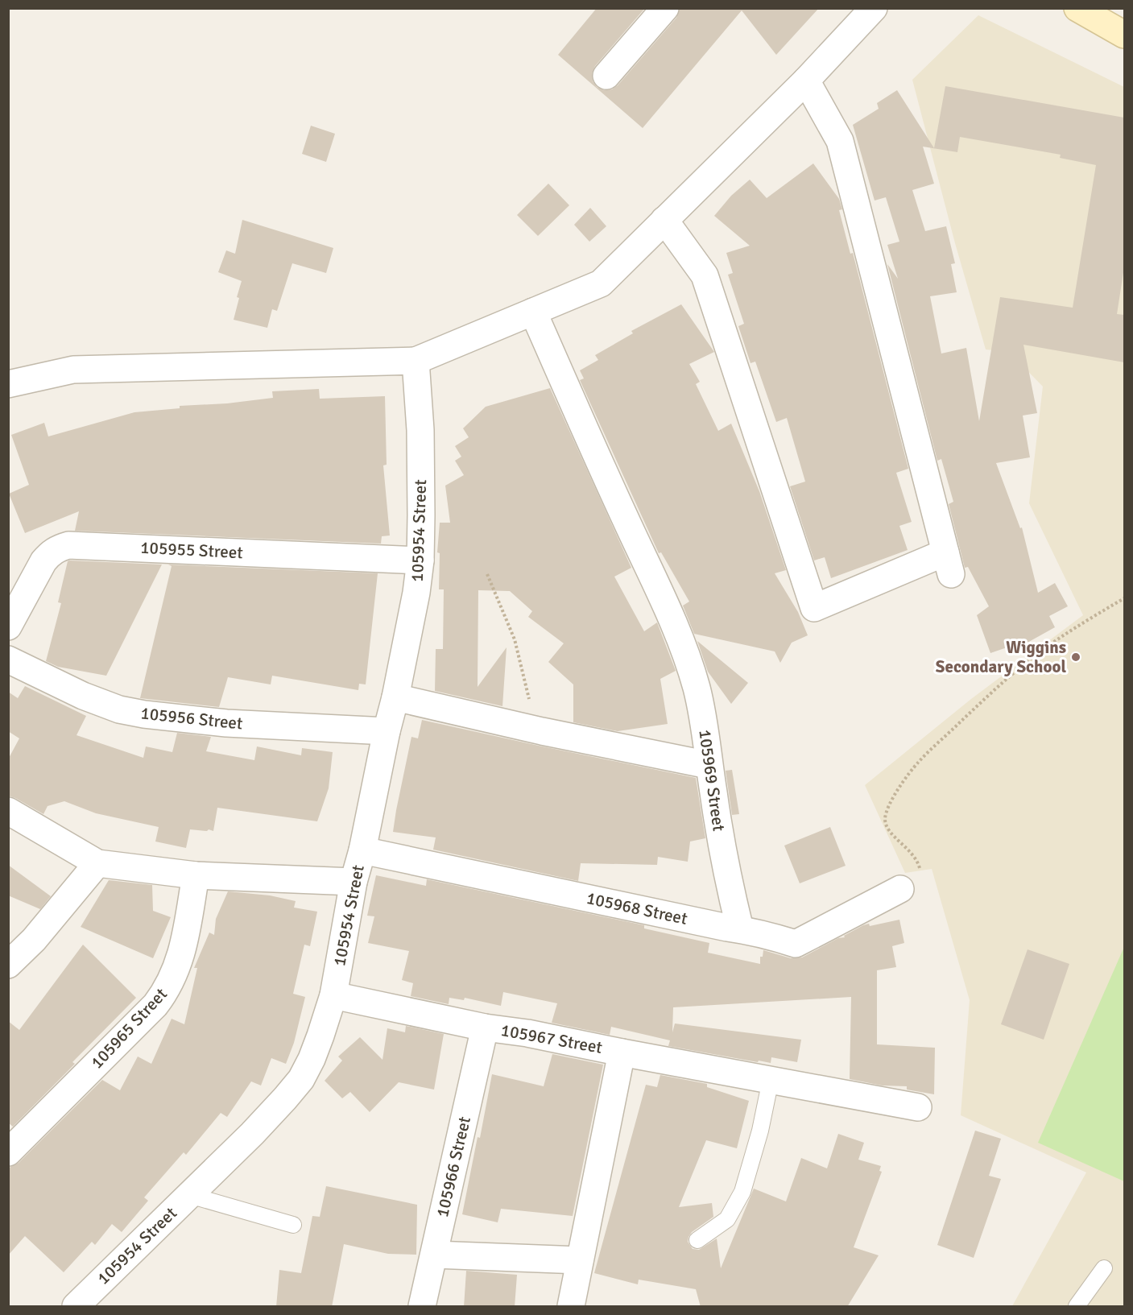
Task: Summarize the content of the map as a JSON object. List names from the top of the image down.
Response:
{
  "streets": {
    "street": [
      "105954 Street",
      "105955 Street",
      "105956 Street",
      "105969 Street",
      "105968 Street",
      "105965 Street",
      "105967 Street",
      "105966 Street"
    ]
  },
  "crossings": [
    ["105954 Street", "105955 Street"],
    ["105954 Street", "105956 Street"],
    ["105954 Street", "105968 Street"],
    ["105954 Street", "105967 Street"],
    ["105969 Street", "105968 Street"],
    ["105967 Street", "105966 Street"]
  ],
  "places": ["Wiggins Secondary School"]
}
